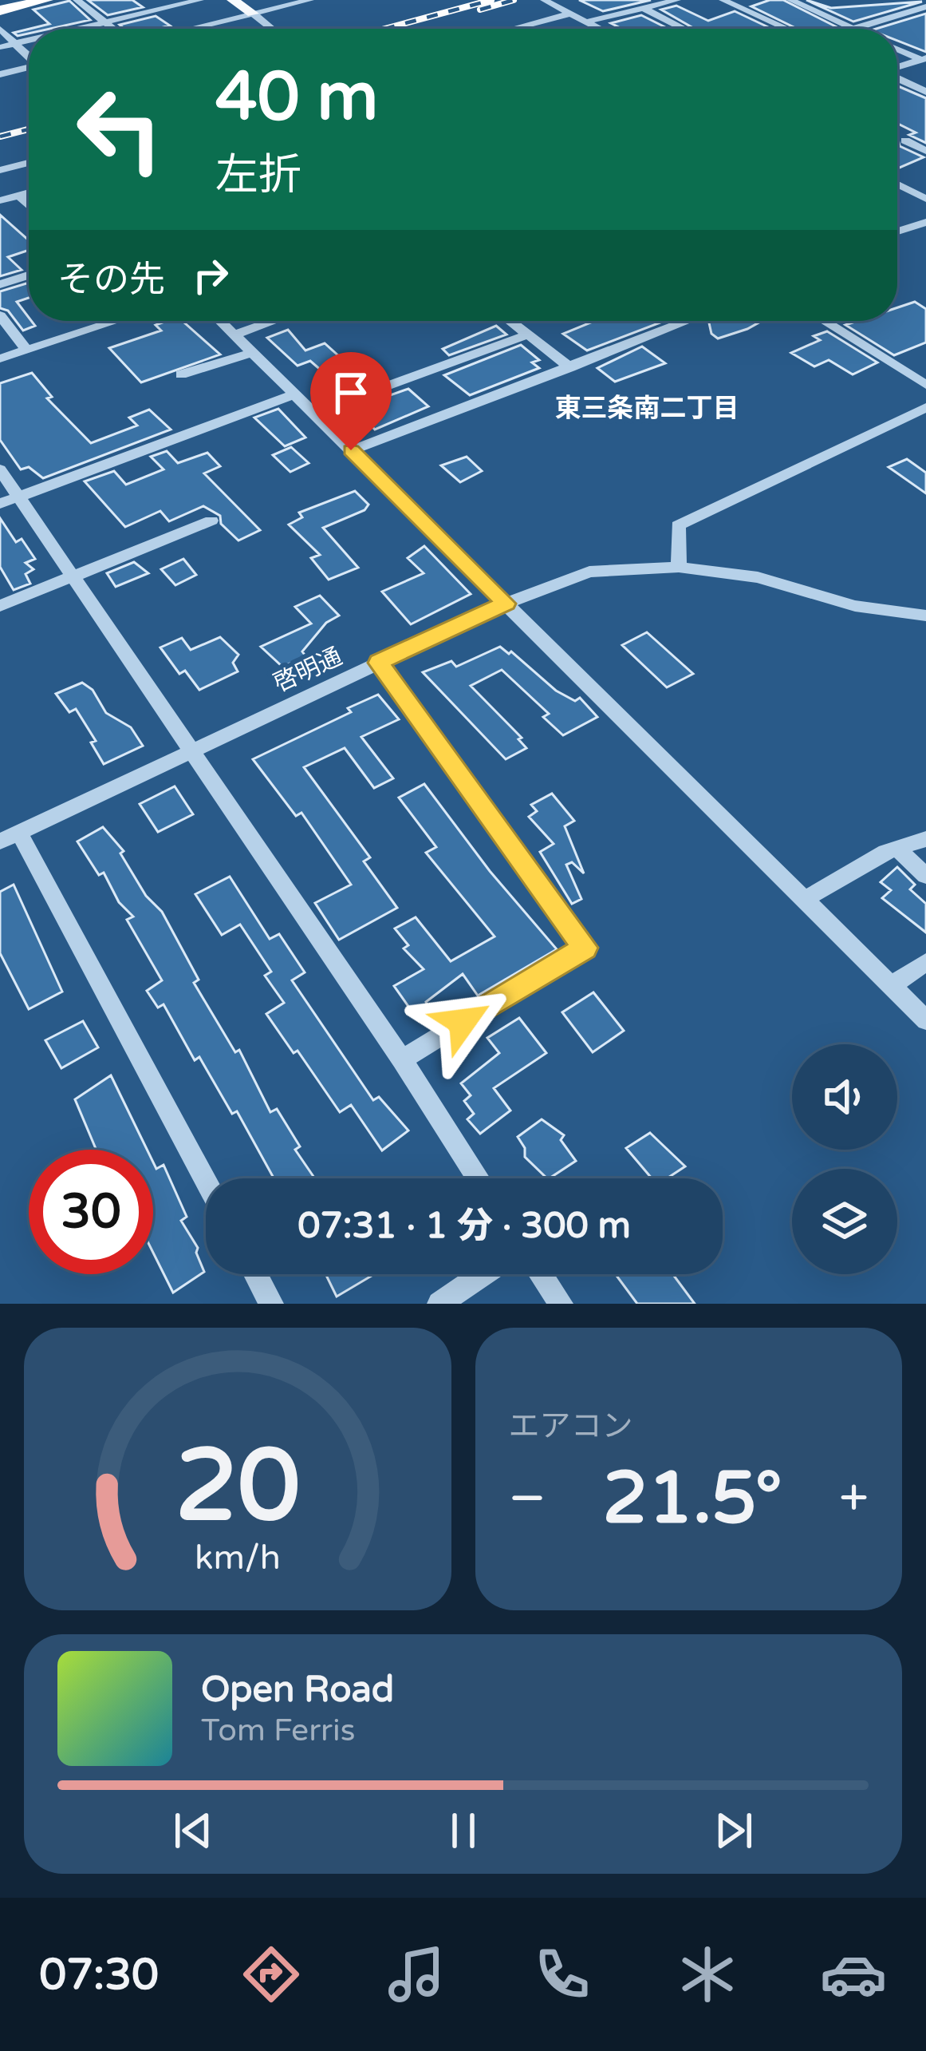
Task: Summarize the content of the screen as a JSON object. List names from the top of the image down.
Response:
{
  "streets": {
    "street": ["啓明通"]
  },
  "districts": ["東三条南二丁目"],
  "page": {
    "turn": ["40 m", "左折"],
    "then": "その先",
    "limit": "30",
    "trip": "07:31 · 1 分 · 300 m",
    "tile": "エアコン",
    "heat": ["−", "21.5°", "+"],
    "song": ["Open Road", "Tom Ferris"],
    "tabs": "07:30",
    "gauge": ["20", "km/h"]
  }
}
